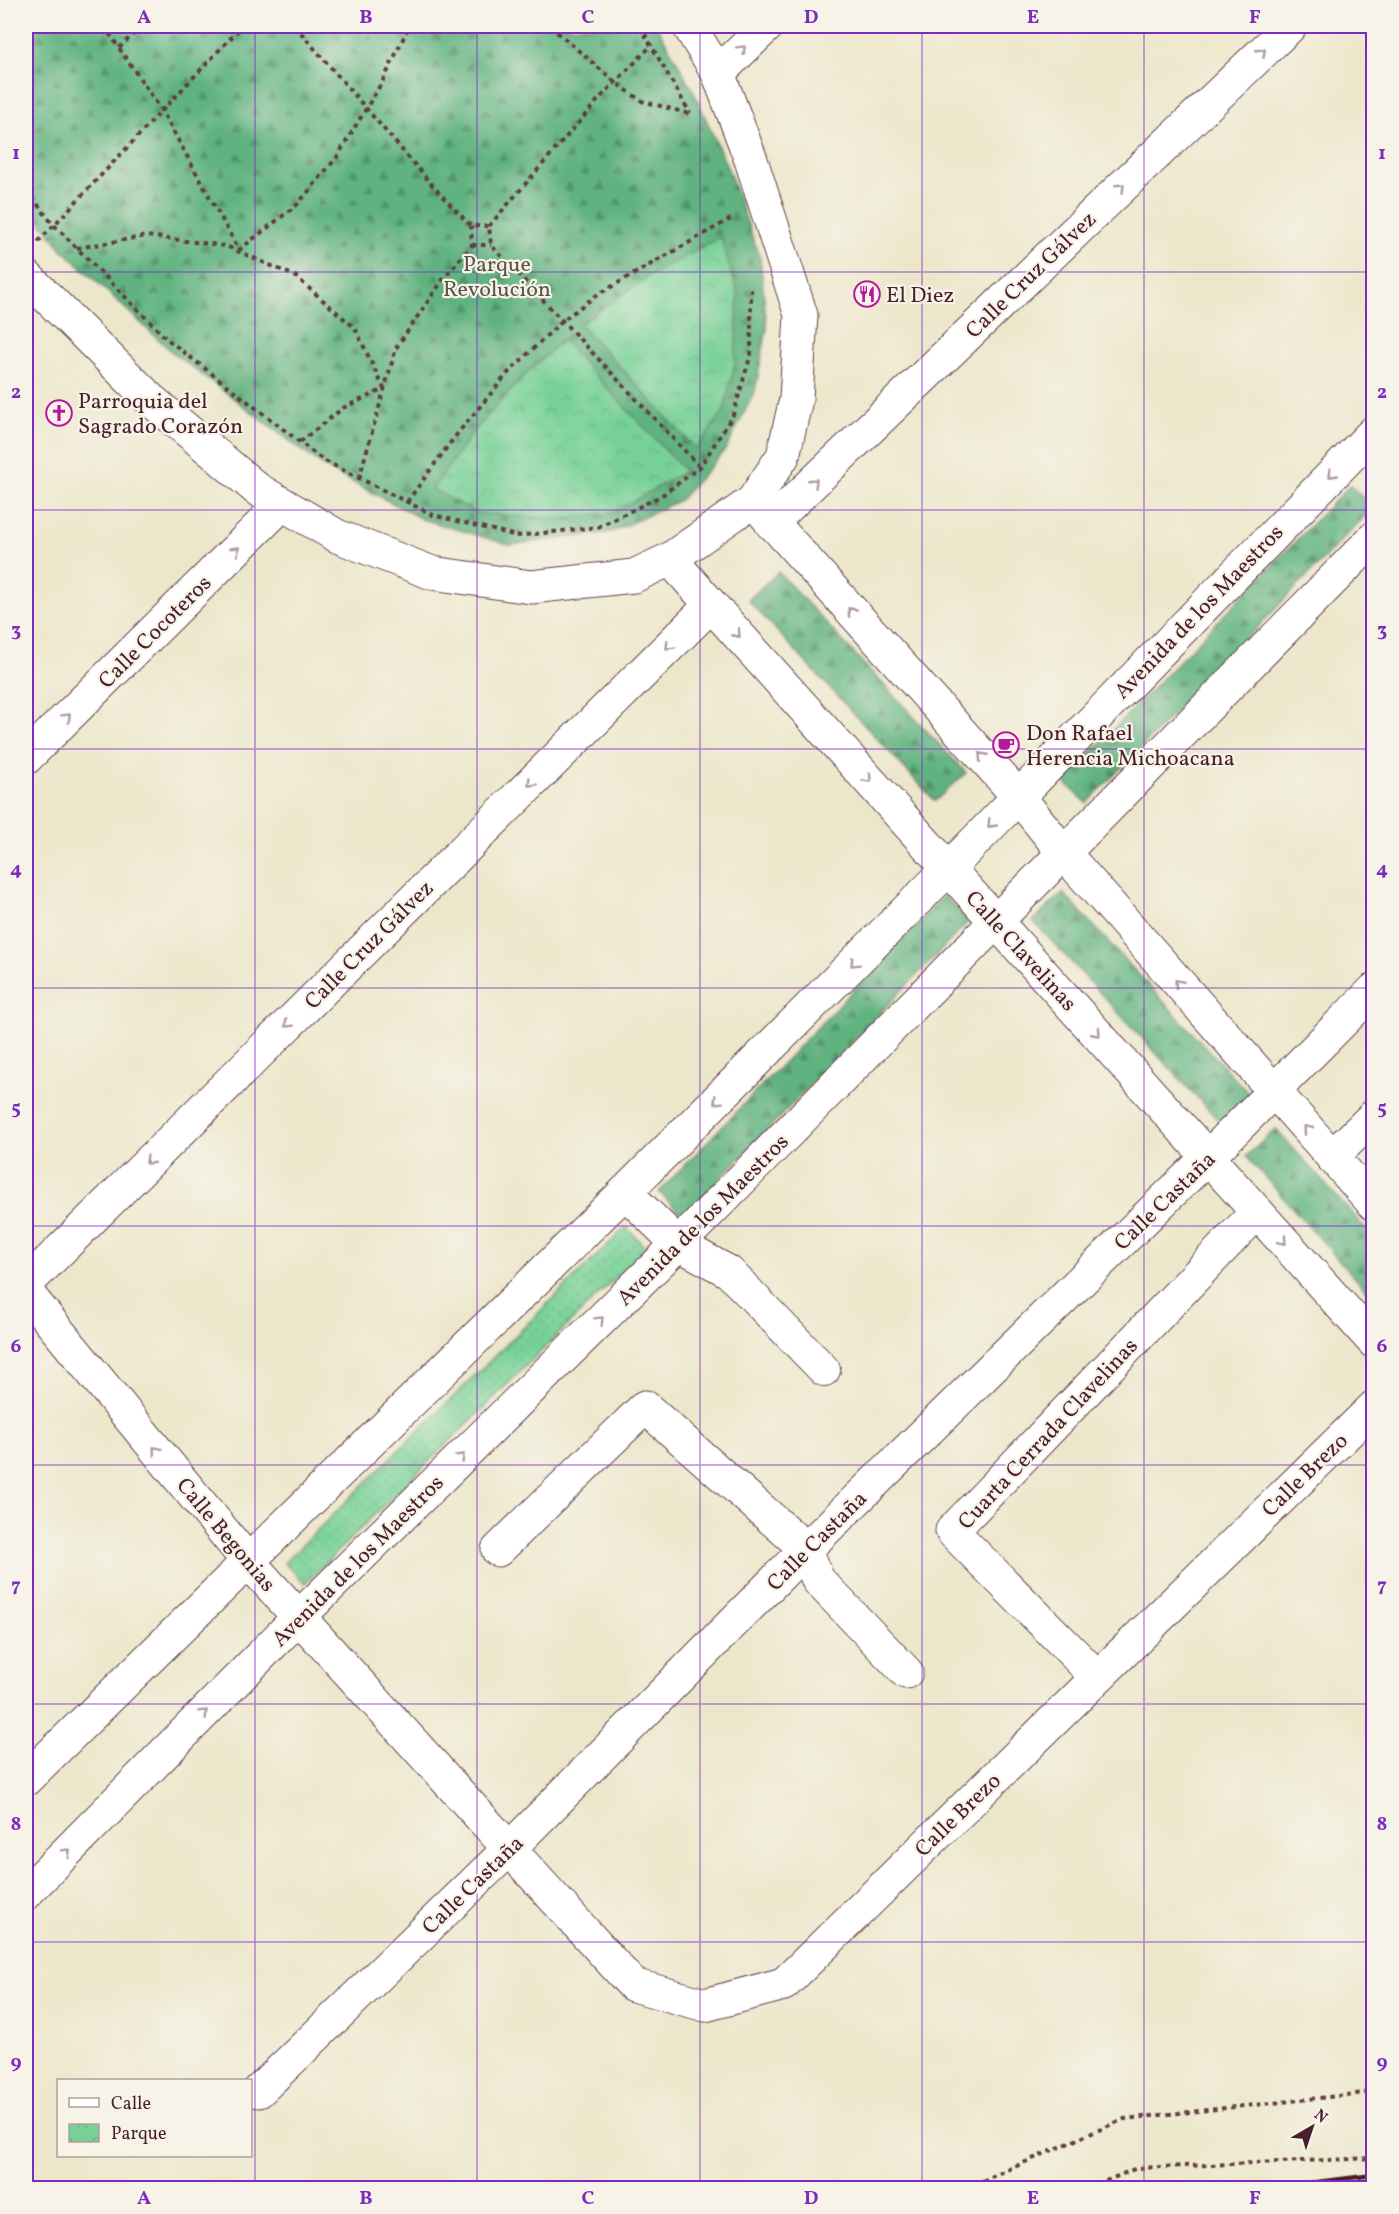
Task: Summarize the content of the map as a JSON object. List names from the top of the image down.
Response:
{
  "streets": {
    "street": [
      "Calle Cruz Gálvez",
      "Avenida de los Maestros",
      "Calle Cocoteros",
      "Calle Clavelinas",
      "Calle Castaña",
      "Cuarta Cerrada Clavelinas",
      "Calle Brezo",
      "Calle Begonias"
    ]
  },
  "crossings": [
    ["Calle Cruz Gálvez", "Calle Clavelinas"],
    ["Avenida de los Maestros", "Calle Clavelinas"],
    ["Avenida de los Maestros", "Calle Begonias"],
    ["Calle Clavelinas", "Calle Castaña"],
    ["Calle Clavelinas", "Cuarta Cerrada Clavelinas"],
    ["Calle Castaña", "Calle Brezo"],
    ["Calle Castaña", "Calle Begonias"],
    ["Cuarta Cerrada Clavelinas", "Calle Brezo"],
    ["Calle Brezo", "Calle Begonias"]
  ],
  "one_way": ["Calle Cocoteros", "Calle Begonias"],
  "parks": ["Parque Revolución"],
  "places": {
    "restaurant": ["El Diez"],
    "church": ["Parroquia del Sagrado Corazón"],
    "cafe": ["Don Rafael Herencia Michoacana"]
  },
  "legend": ["Calle", "Parque"],
  "north": "top right",
  "grid": {
    "columns": [
      "A",
      "B",
      "C",
      "D",
      "E",
      "F"
    ],
    "rows": [
      "1",
      "2",
      "3",
      "4",
      "5",
      "6",
      "7",
      "8",
      "9"
    ]
  }
}
